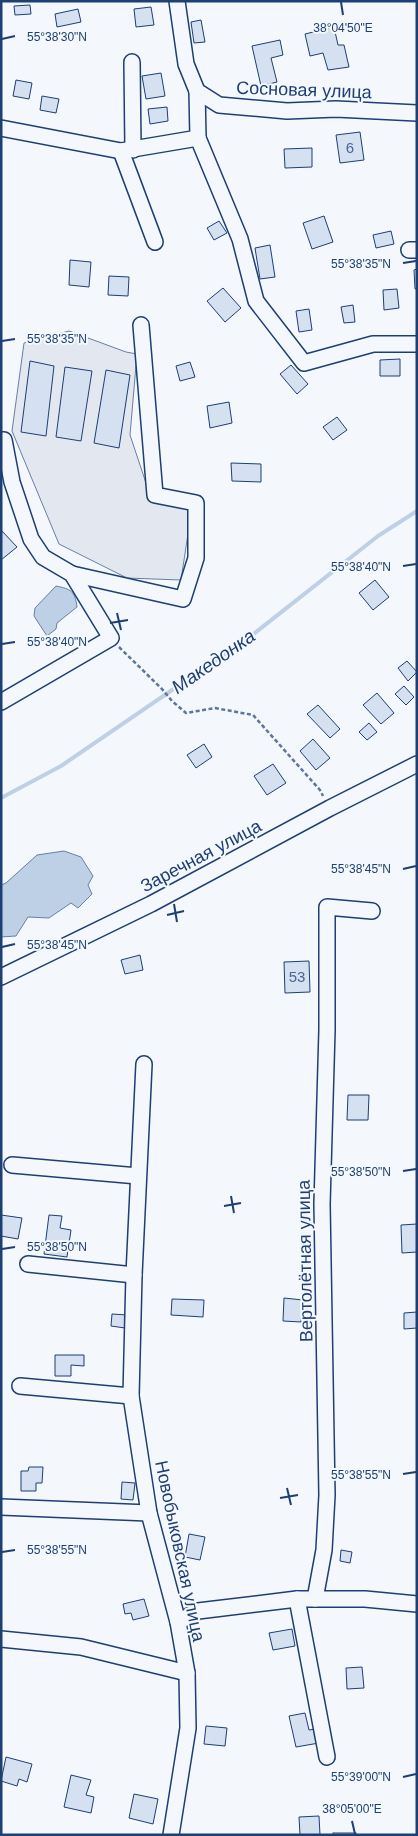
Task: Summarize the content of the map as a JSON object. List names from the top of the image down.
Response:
{
  "streets": {
    "street": [
      "Сосновая улица",
      "Заречная улица",
      "Вертолётная улица",
      "Новобыковская улица"
    ]
  },
  "water": ["Македонка"],
  "house_numbers": ["6", "53"],
  "coordinates": [
    "38°04'50\"E",
    "55°38'30\"N",
    "55°38'35\"N",
    "55°38'40\"N",
    "55°38'45\"N",
    "55°38'50\"N",
    "55°38'55\"N",
    "55°39'00\"N",
    "38°05'00\"E"
  ]
}
